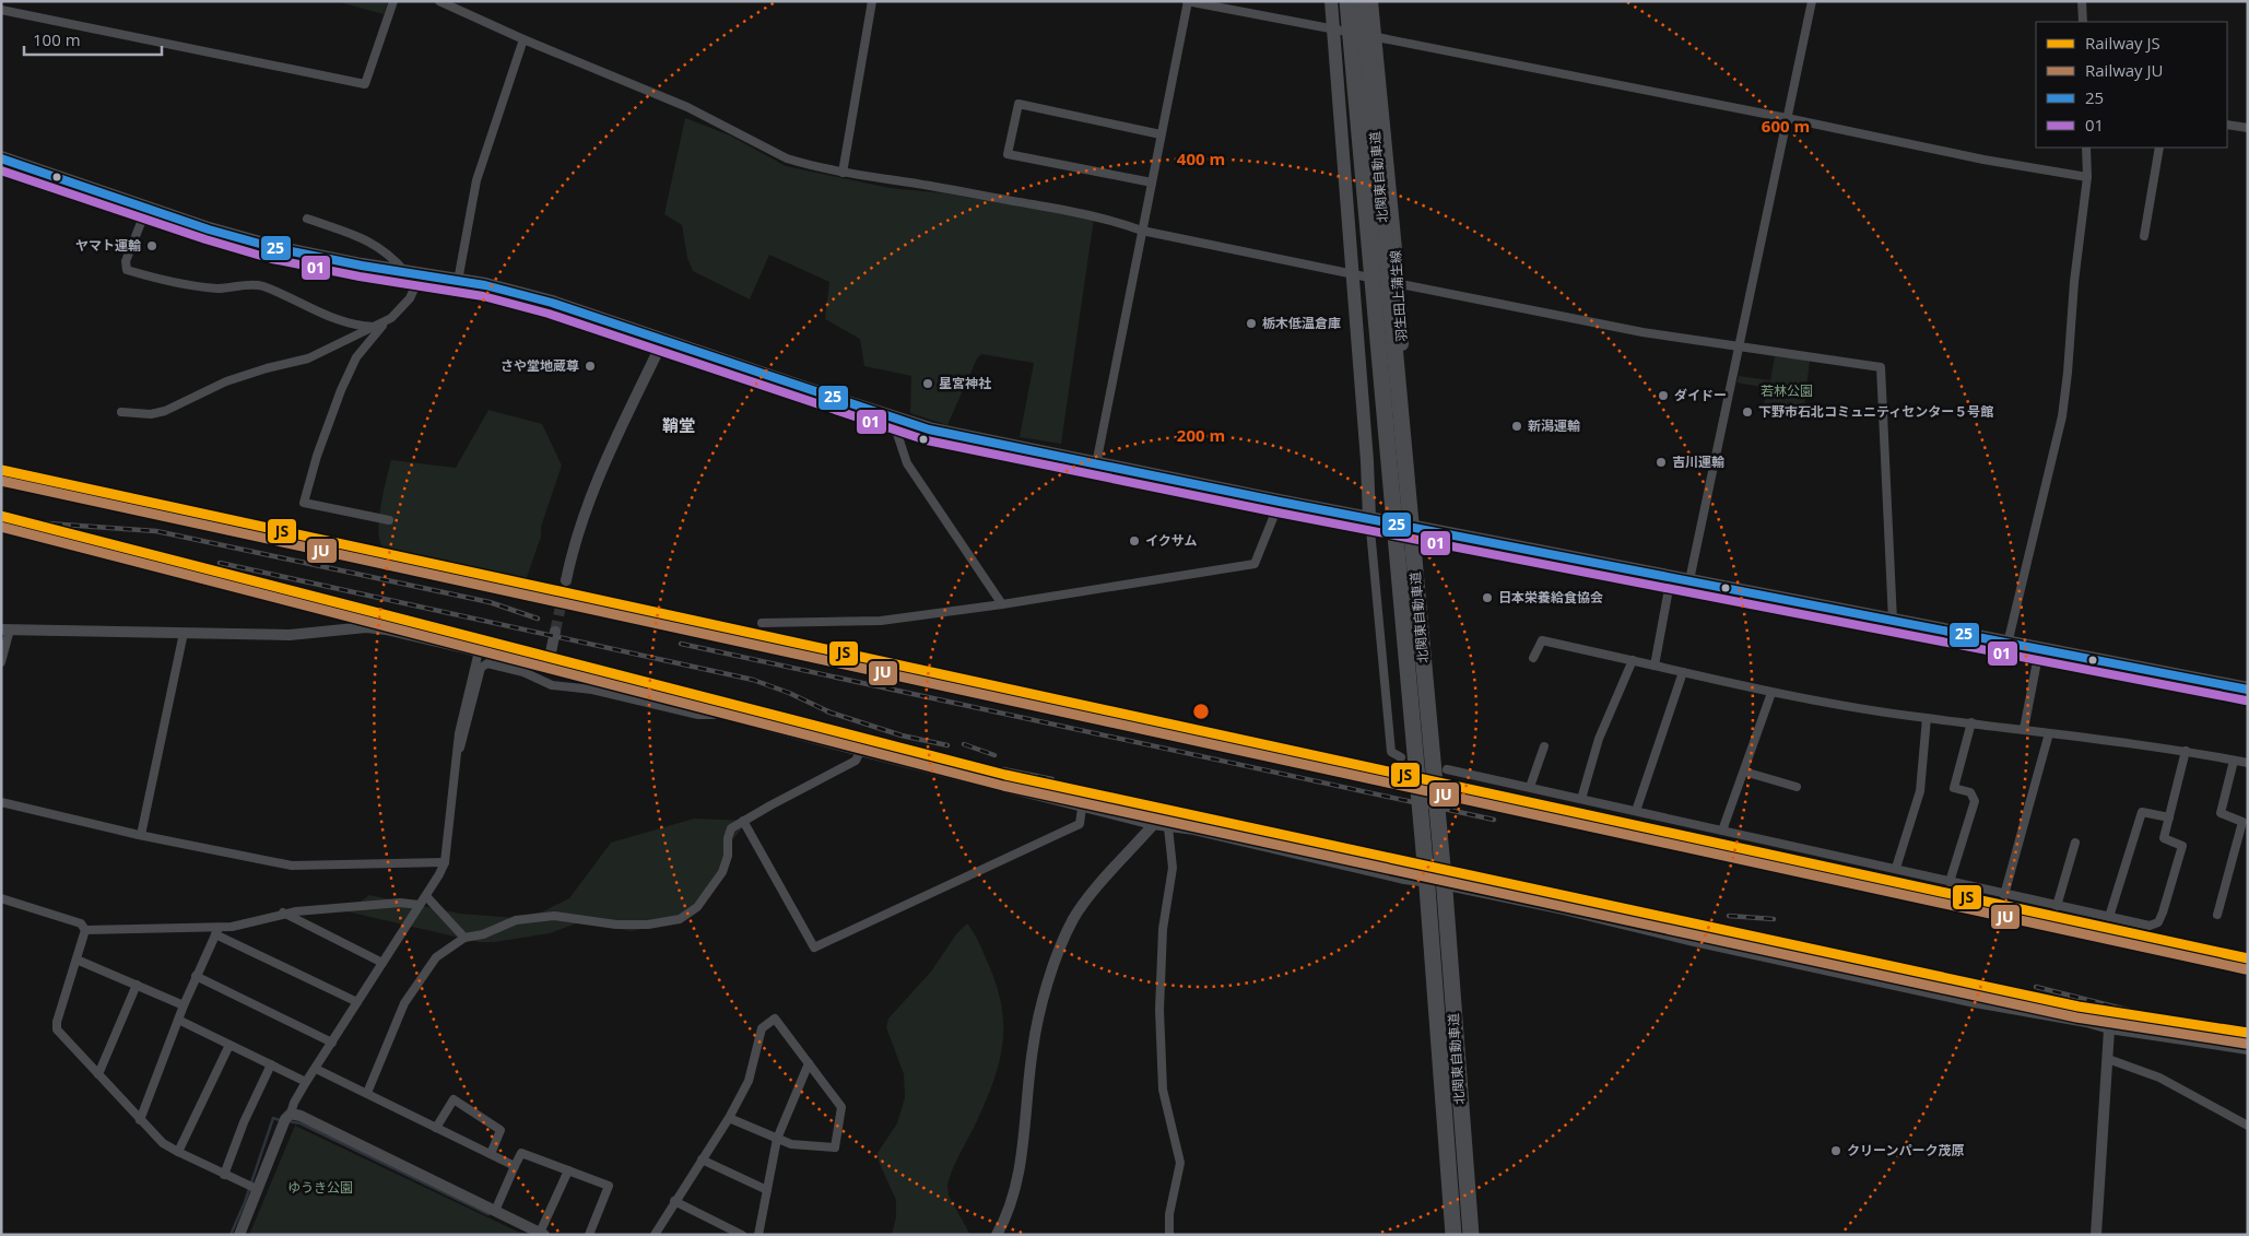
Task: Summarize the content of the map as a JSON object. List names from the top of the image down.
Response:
{
  "streets": {
    "highway": ["北関東自動車道"],
    "main road": ["羽生田上蒲生線"]
  },
  "districts": ["鞘堂"],
  "parks": ["若林公園", "ゆうき公園"],
  "places": [
    "ヤマト運輸",
    "栃木低温倉庫",
    "さや堂地蔵尊",
    "星宮神社",
    "ダイドー",
    "下野市石北コミュニティセンター５号館",
    "新潟運輸",
    "吉川運輸",
    "イクサム",
    "日本栄養給食協会",
    "クリーンパーク茂原"
  ],
  "lines": [
    "transit line 25",
    "transit line 01",
    "rail line JS",
    "rail line JU"
  ],
  "legend": [
    "Railway JS",
    "Railway JU",
    "25",
    "01"
  ],
  "scale_bar": "100 m",
  "rings": ["600 m", "400 m", "200 m"]
}
